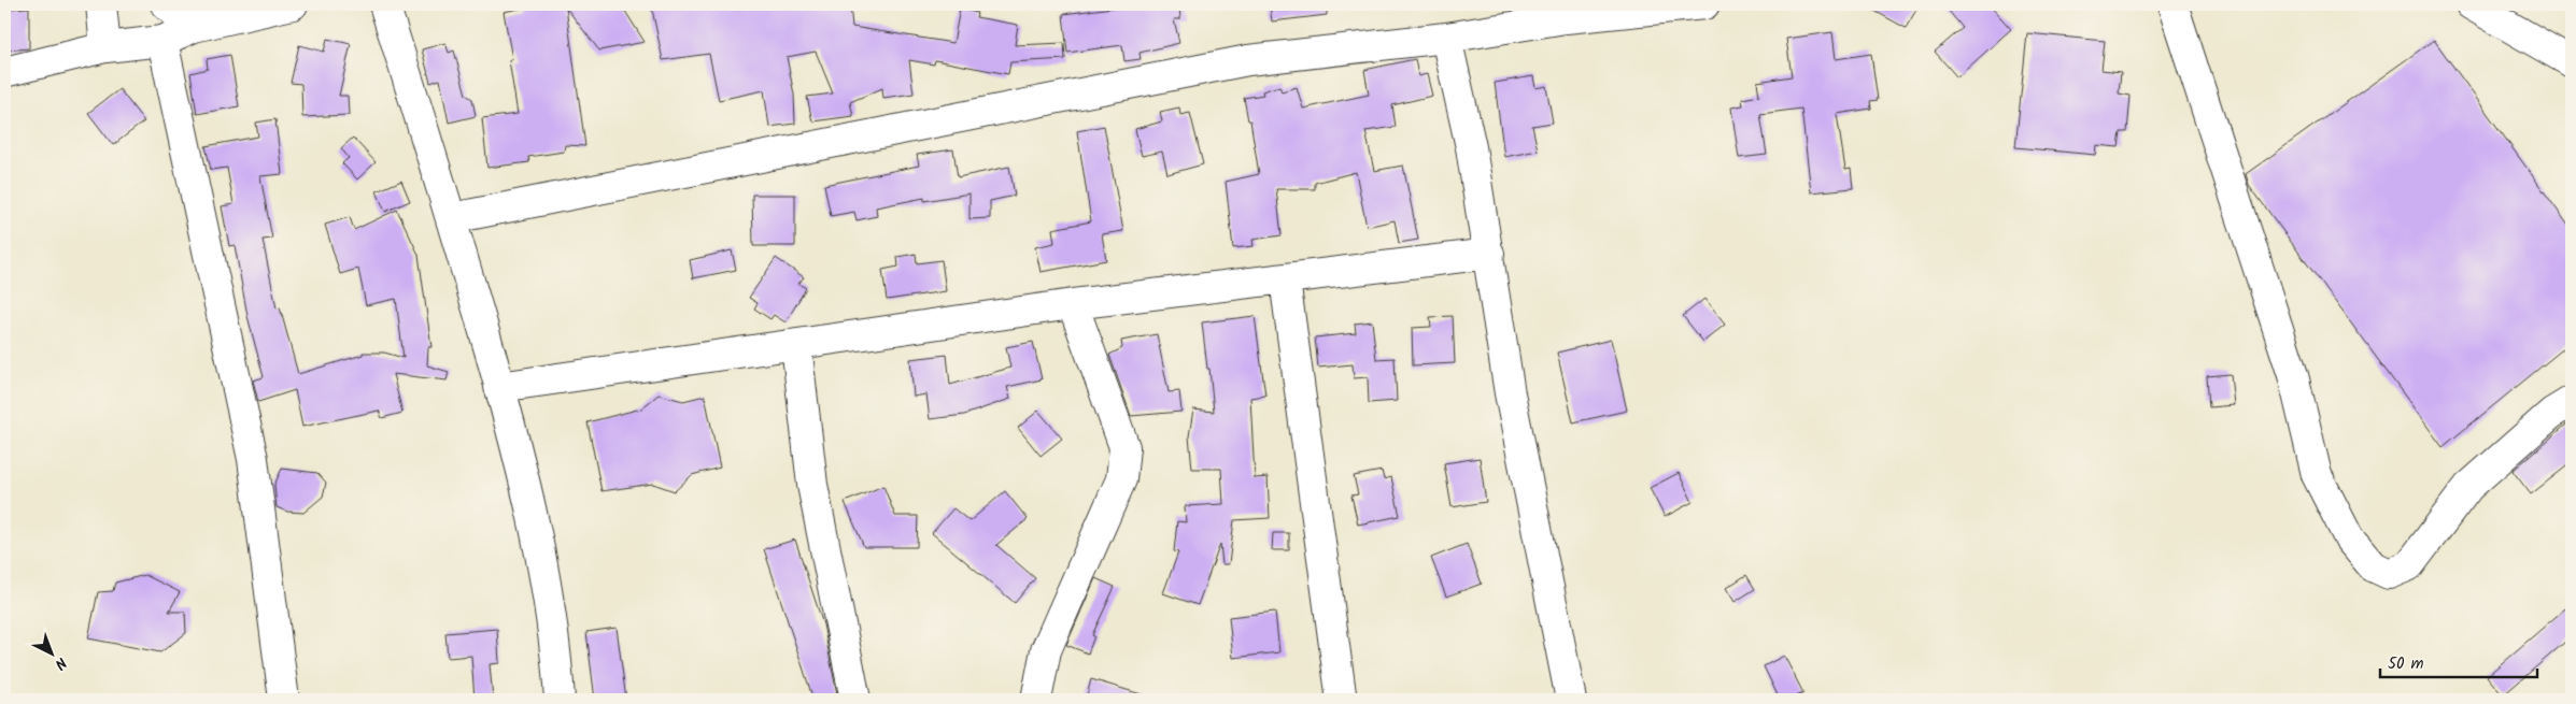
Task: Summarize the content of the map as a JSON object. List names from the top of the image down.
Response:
{
  "scale_bar": "50 m",
  "north": "bottom right"
}
